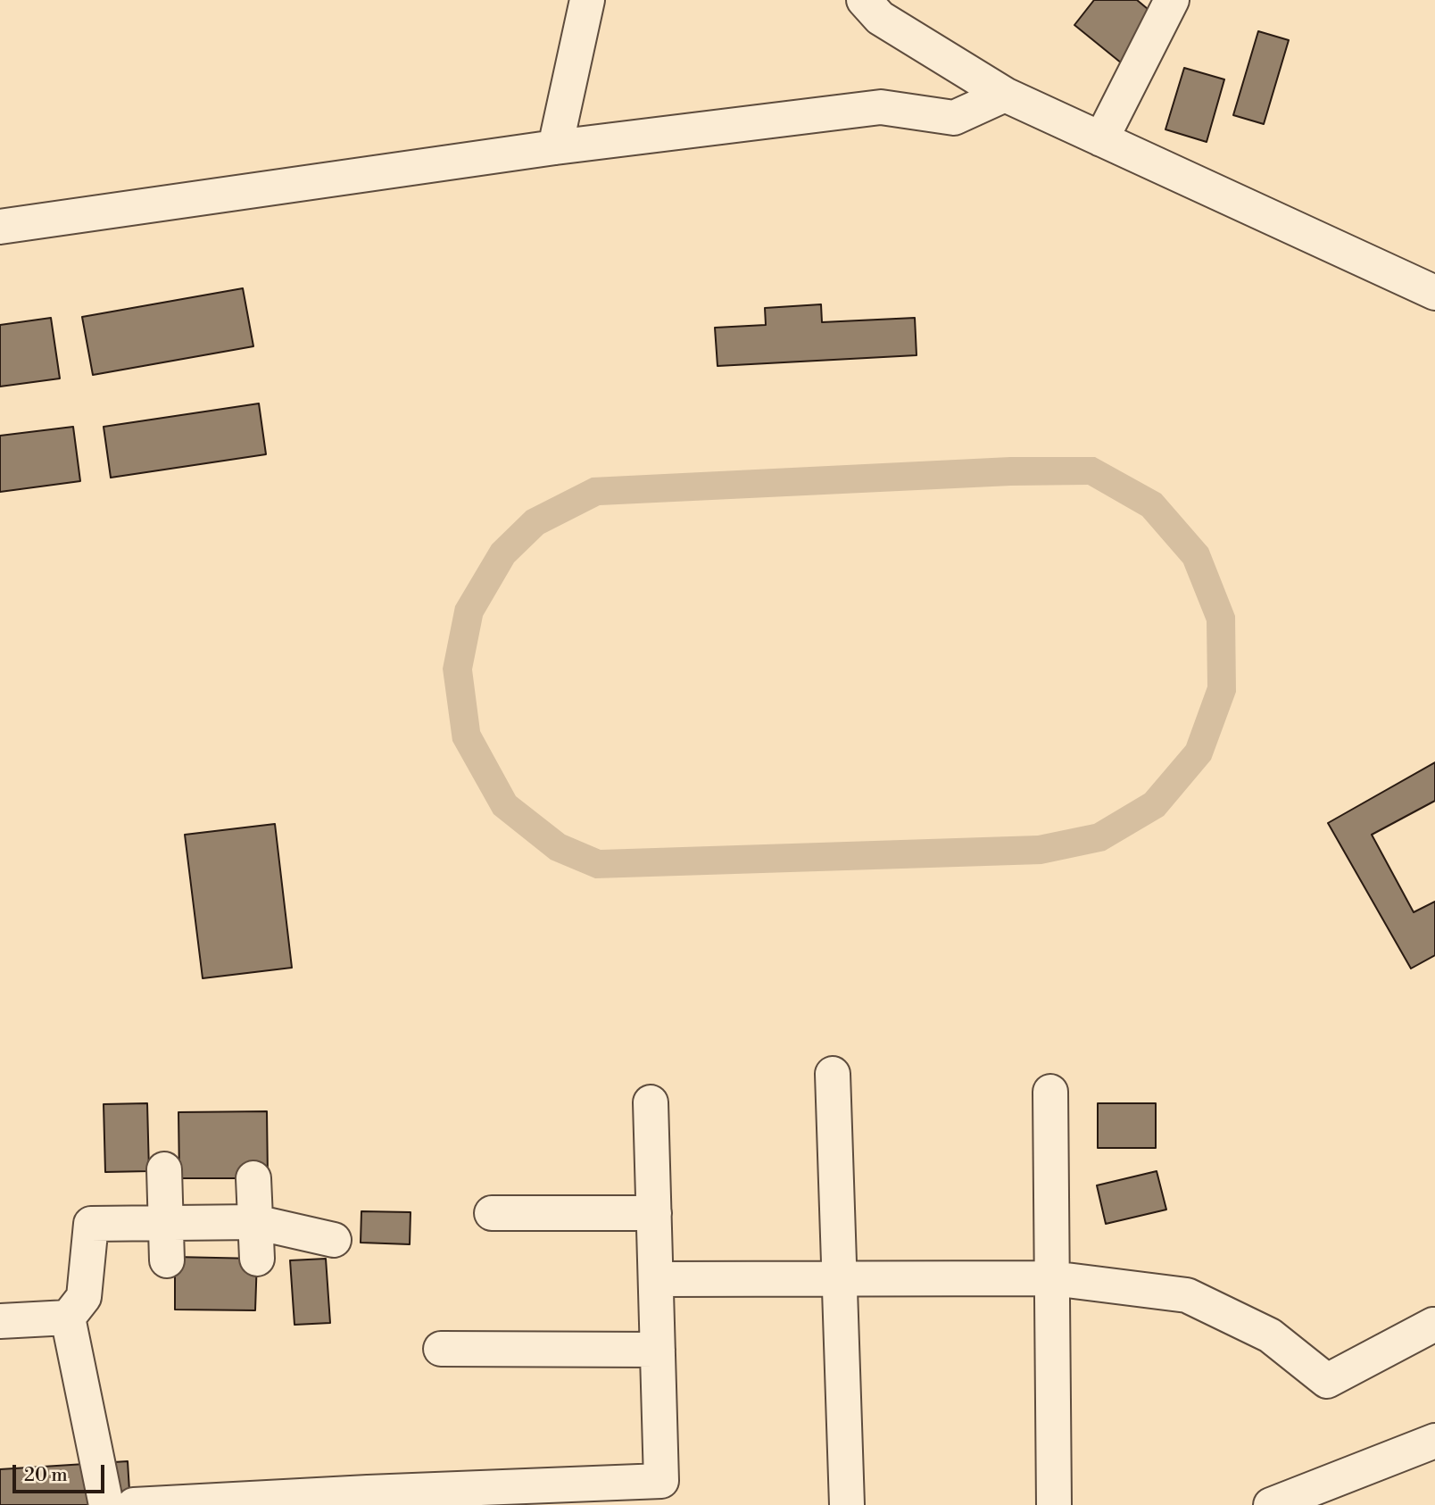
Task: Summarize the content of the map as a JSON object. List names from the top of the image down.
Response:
{
  "scale_bar": "20 m"
}
